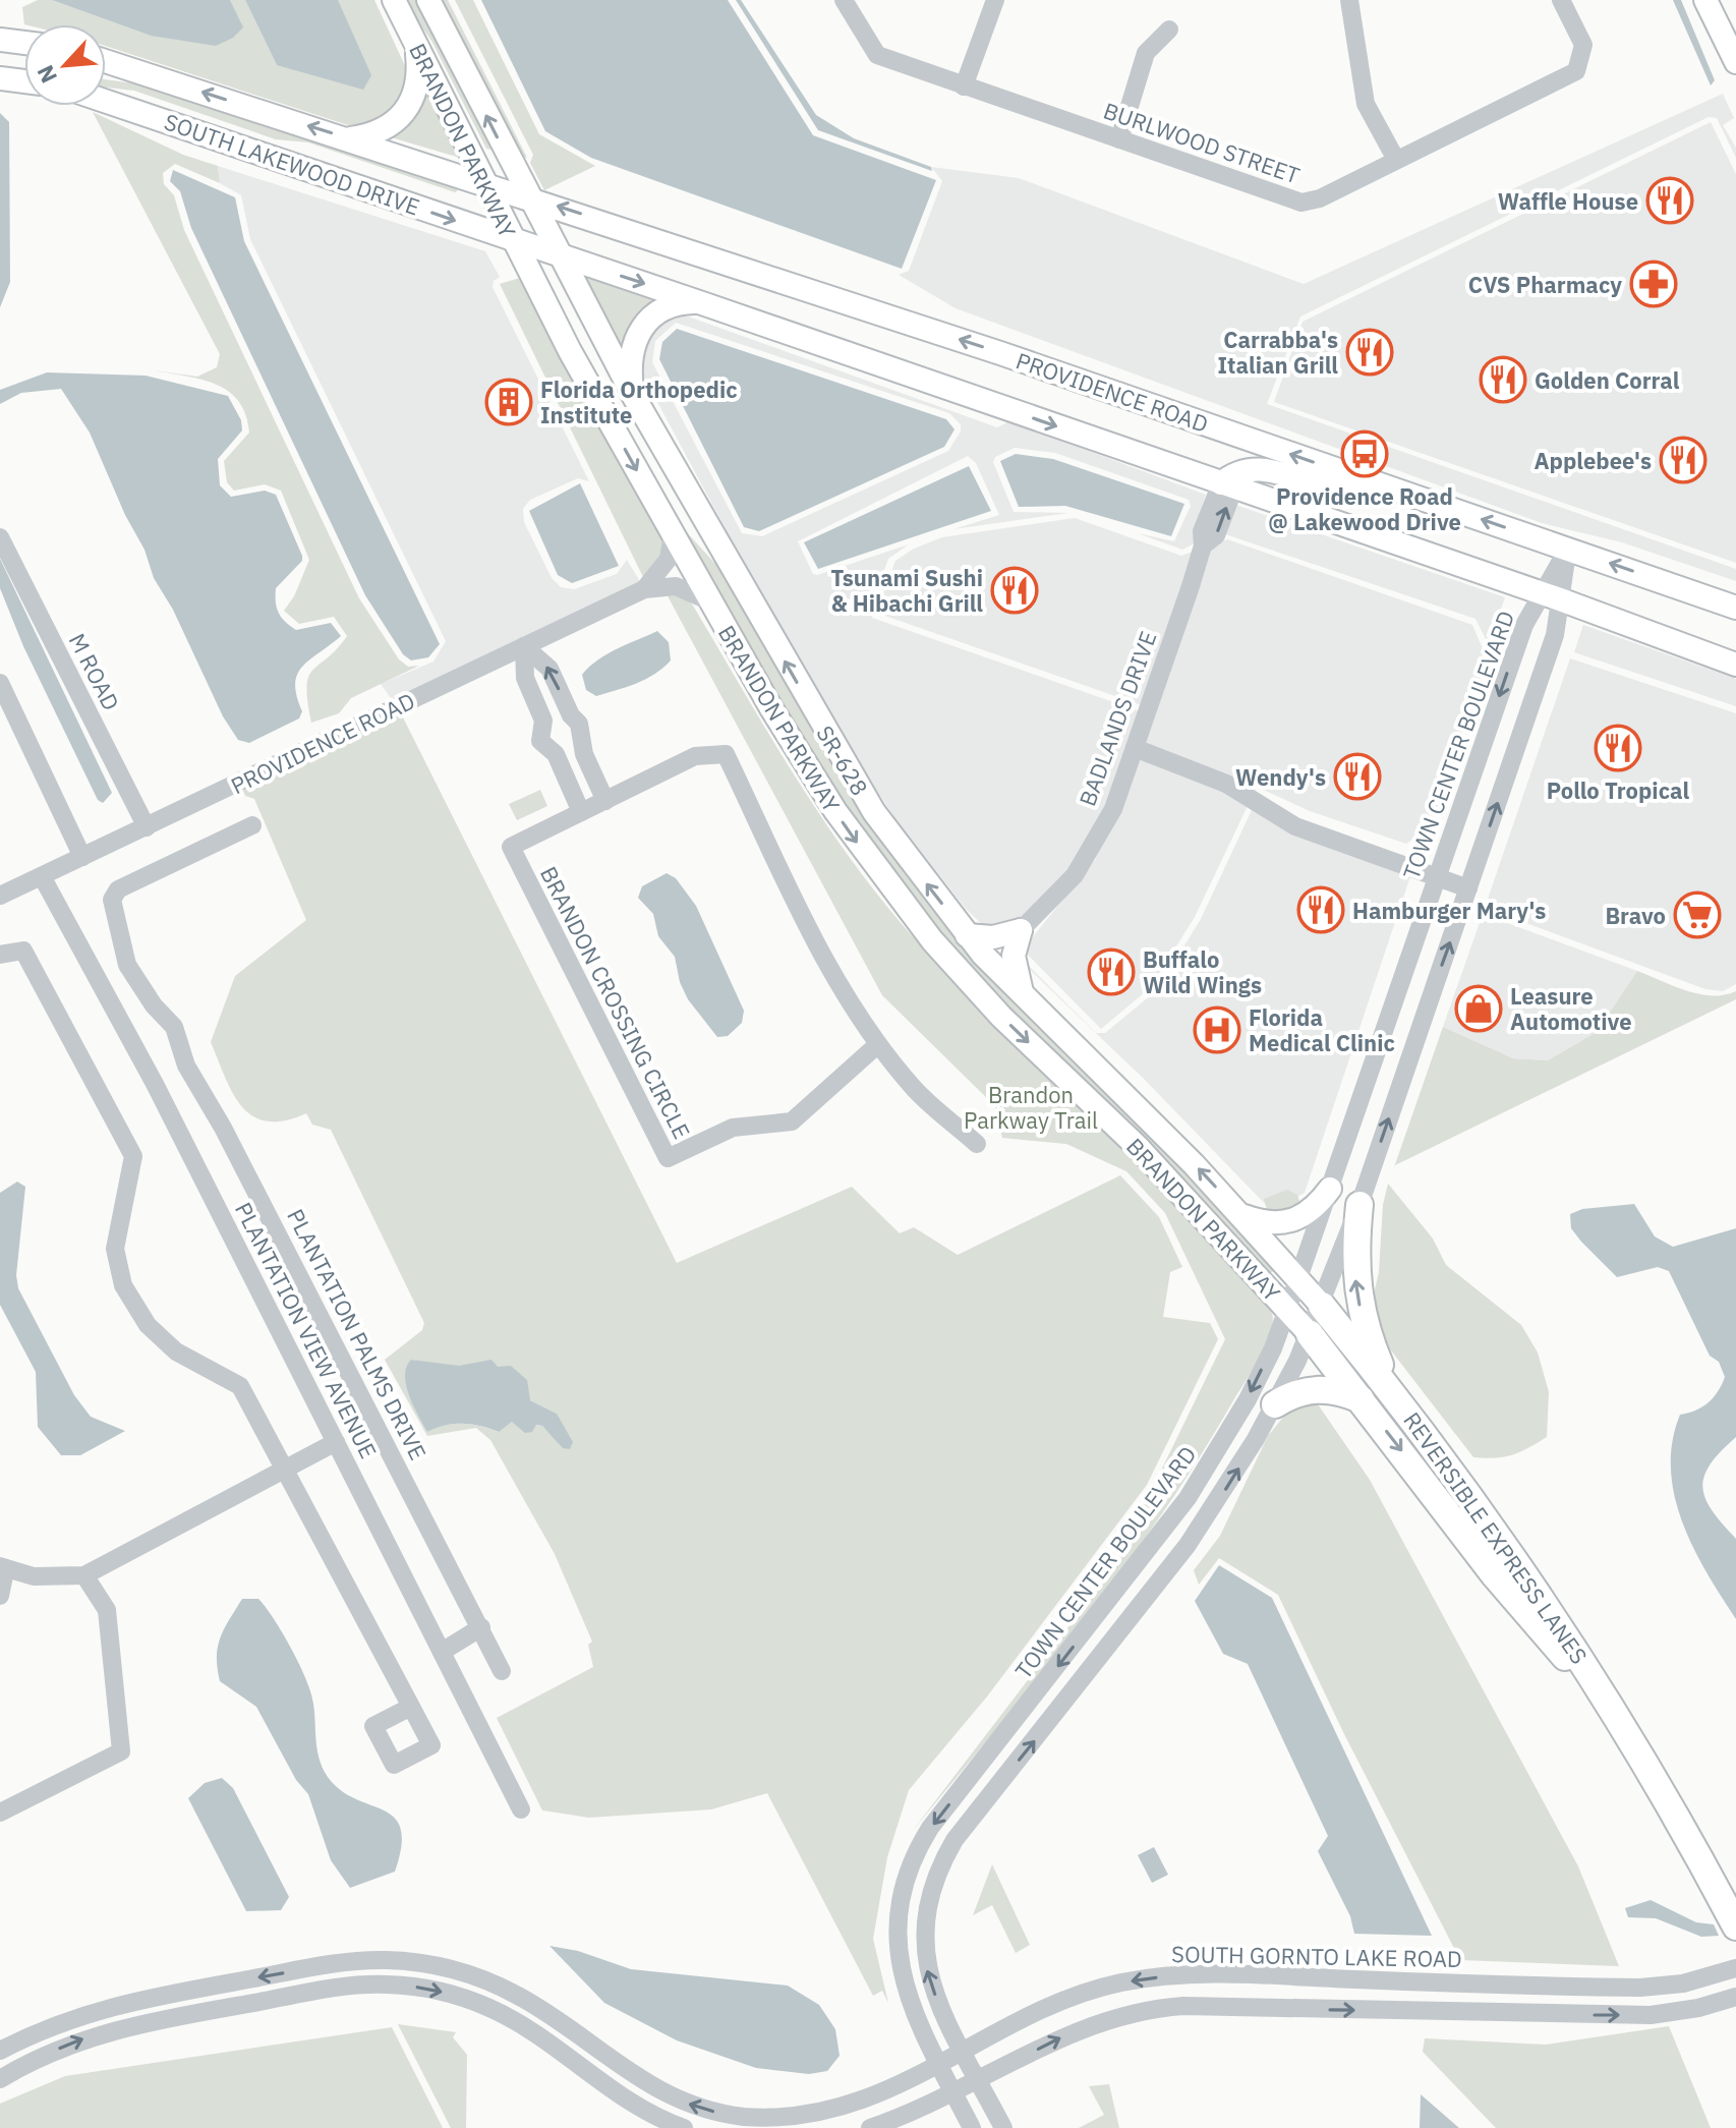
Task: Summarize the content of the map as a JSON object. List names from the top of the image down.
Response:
{
  "streets": {
    "highway": ["REVERSIBLE EXPRESS LANES"],
    "main road": [
      "BRANDON PARKWAY",
      "SOUTH LAKEWOOD DRIVE",
      "PROVIDENCE ROAD",
      "SR-628"
    ],
    "street": [
      "BURLWOOD STREET",
      "M ROAD",
      "BADLANDS DRIVE",
      "TOWN CENTER BOULEVARD",
      "BRANDON CROSSING CIRCLE",
      "PLANTATION VIEW AVENUE",
      "PLANTATION PALMS DRIVE",
      "SOUTH GORNTO LAKE ROAD"
    ]
  },
  "crossings": [
    ["BRANDON PARKWAY", "SOUTH LAKEWOOD DRIVE"],
    ["BRANDON PARKWAY", "PROVIDENCE ROAD"],
    ["BRANDON PARKWAY", "TOWN CENTER BOULEVARD"],
    ["BRANDON PARKWAY", "SR-628"],
    ["BRANDON PARKWAY", "REVERSIBLE EXPRESS LANES"],
    ["SOUTH LAKEWOOD DRIVE", "PROVIDENCE ROAD"],
    ["PROVIDENCE ROAD", "M ROAD"],
    ["PROVIDENCE ROAD", "TOWN CENTER BOULEVARD"],
    ["PROVIDENCE ROAD", "PLANTATION VIEW AVENUE"],
    ["TOWN CENTER BOULEVARD", "REVERSIBLE EXPRESS LANES"],
    ["TOWN CENTER BOULEVARD", "SOUTH GORNTO LAKE ROAD"]
  ],
  "one_way": ["SR-628"],
  "parks": ["Brandon Parkway Trail"],
  "places": {
    "restaurant": [
      "Waffle House",
      "Carrabba's Italian Grill",
      "Golden Corral",
      "Applebee's",
      "Tsunami Sushi & Hibachi Grill",
      "Pollo Tropical",
      "Wendy's",
      "Hamburger Mary's",
      "Buffalo Wild Wings"
    ],
    "pharmacy": ["CVS Pharmacy"],
    "building": ["Florida Orthopedic Institute"],
    "bus stop": ["Providence Road @ Lakewood Drive"],
    "supermarket": ["Bravo"],
    "shop": ["Leasure Automotive"],
    "hospital": ["Florida Medical Clinic"]
  },
  "north": "bottom left"
}
